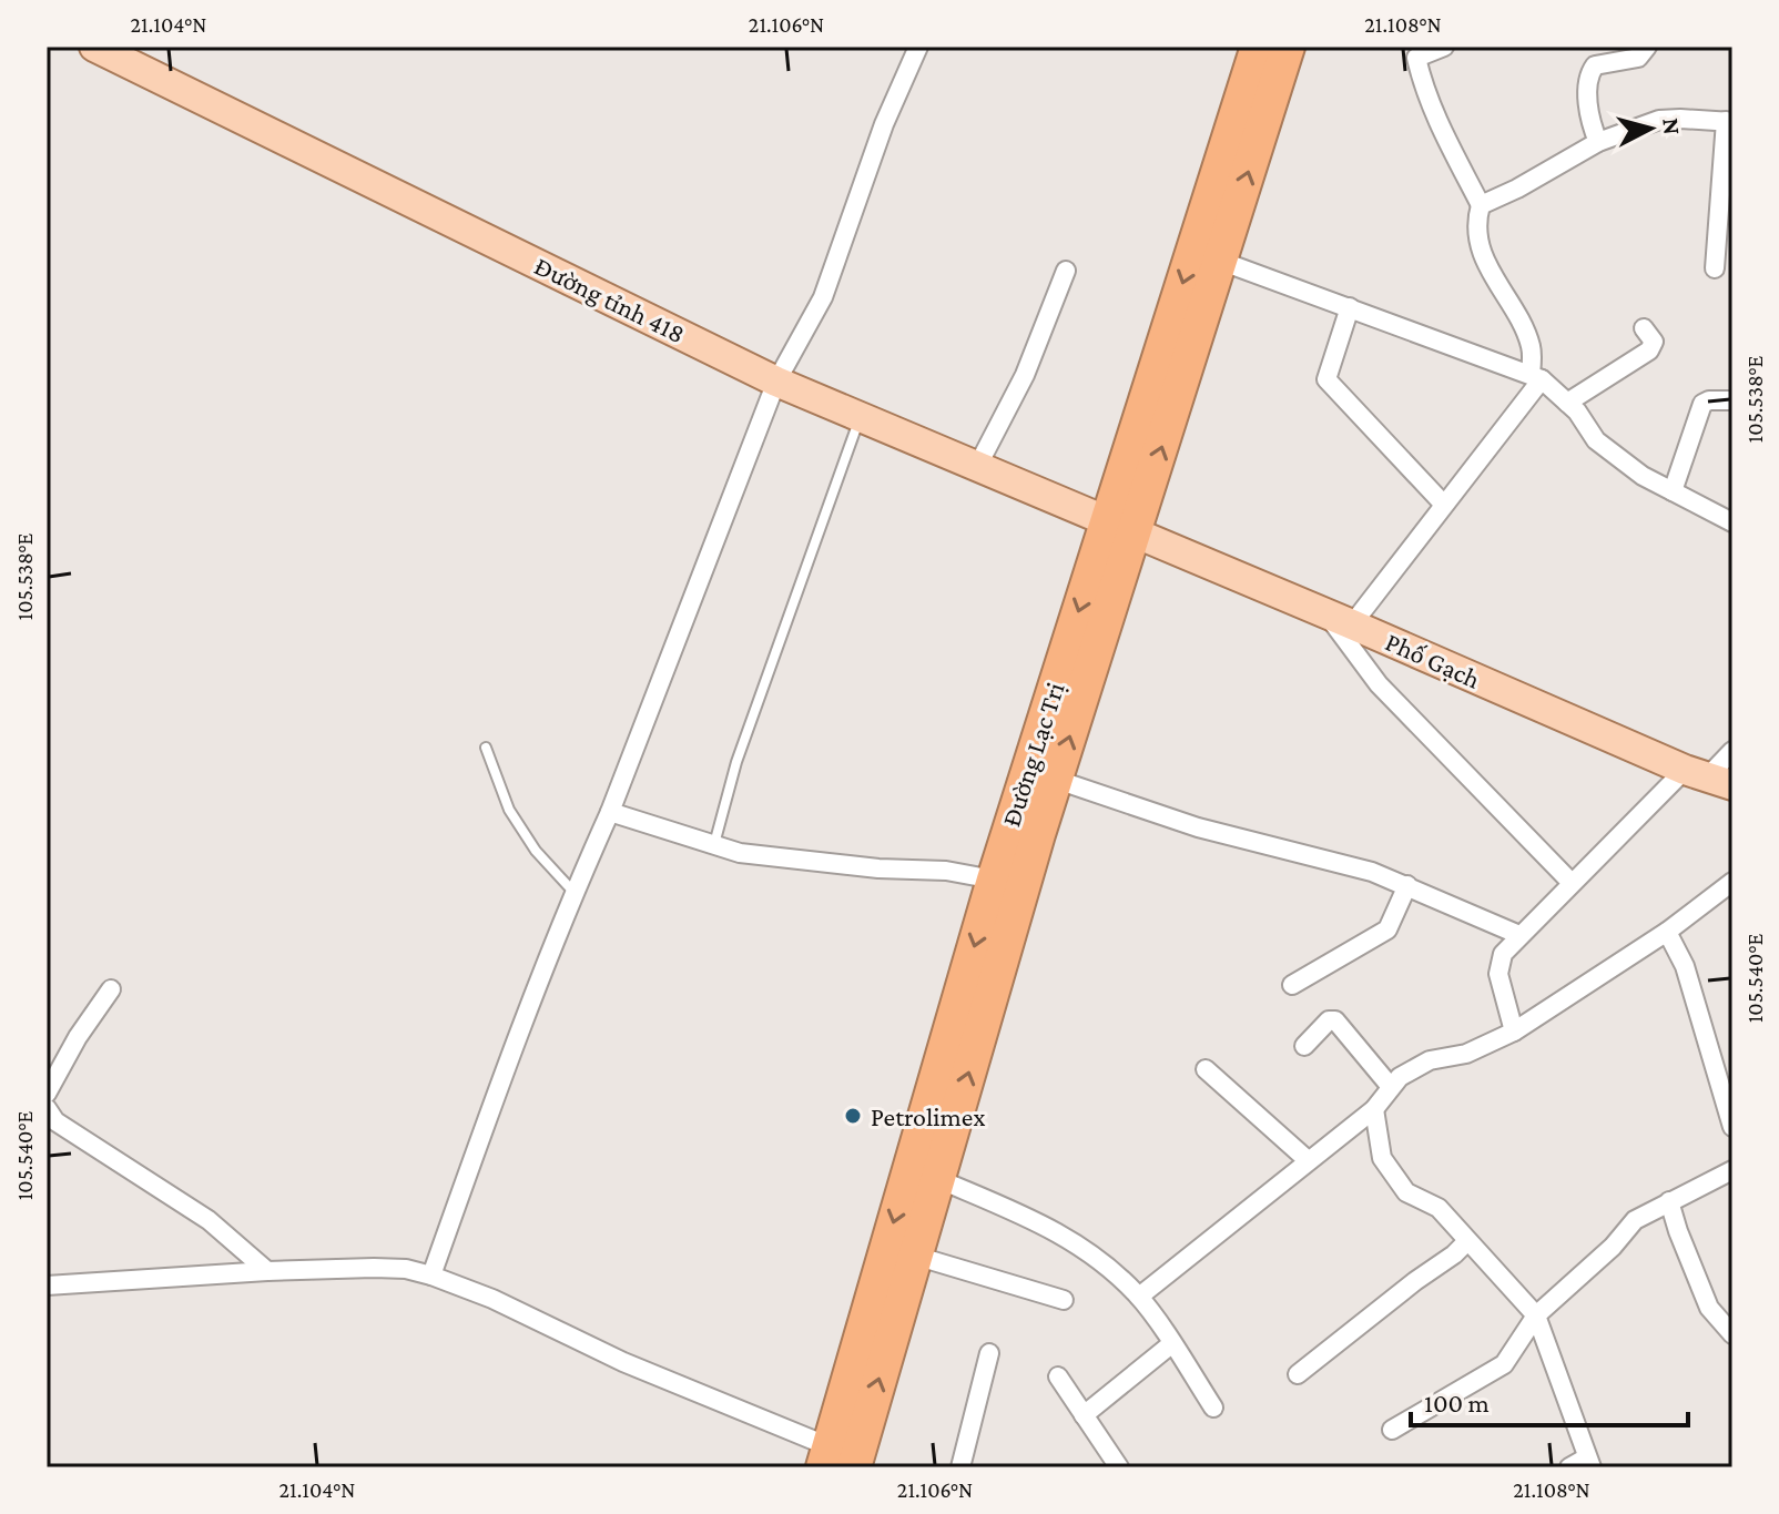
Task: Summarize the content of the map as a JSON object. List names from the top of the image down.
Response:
{
  "streets": {
    "highway": ["Đường Lạc Trị"],
    "main road": ["Đường tỉnh 418", "Phố Gạch"]
  },
  "crossings": [
    ["Đường tỉnh 418", "Phố Gạch"],
    ["Đường tỉnh 418", "Đường Lạc Trị"],
    ["Phố Gạch", "Đường Lạc Trị"]
  ],
  "places": ["Petrolimex"],
  "scale_bar": "100 m",
  "north": "right",
  "coordinates": [
    "21.104°N",
    "21.106°N",
    "21.108°N",
    "105.538°E",
    "105.540°E"
  ]
}
